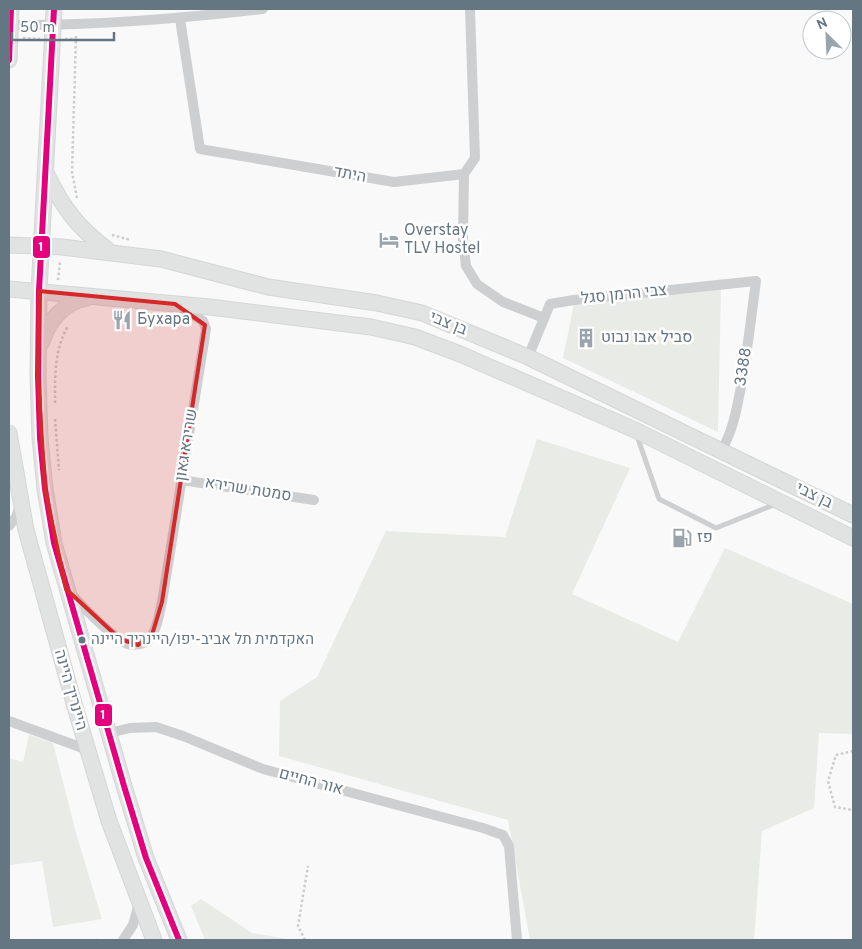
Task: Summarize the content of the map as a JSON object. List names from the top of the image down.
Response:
{
  "streets": {
    "main road": ["בן צבי", "היינריך היינה"],
    "street": [
      "היתד",
      "צבי הרמן סגל",
      "3388",
      "שרירא גאון",
      "סמטת שרירא",
      "אור החיים"
    ]
  },
  "crossings": [
    ["צבי הרמן סגל", "בן צבי"],
    ["צבי הרמן סגל", "3388"],
    ["בן צבי", "3388"],
    ["בן צבי", "שרירא גאון"],
    ["בן צבי", "היינריך היינה"],
    ["שרירא גאון", "סמטת שרירא"],
    ["שרירא גאון", "היינריך היינה"],
    ["היינריך היינה", "אור החיים"]
  ],
  "places": {
    "hotel": ["Overstay TLV Hostel"],
    "restaurant": ["Бухара"],
    "building": ["סביל אבו נבוט"],
    "fuel station": ["פז"],
    "other": ["האקדמית תל אביב-יפו/היינריך היינה"]
  },
  "lines": ["transit line 1"],
  "scale_bar": "50 m",
  "north": "top left"
}
